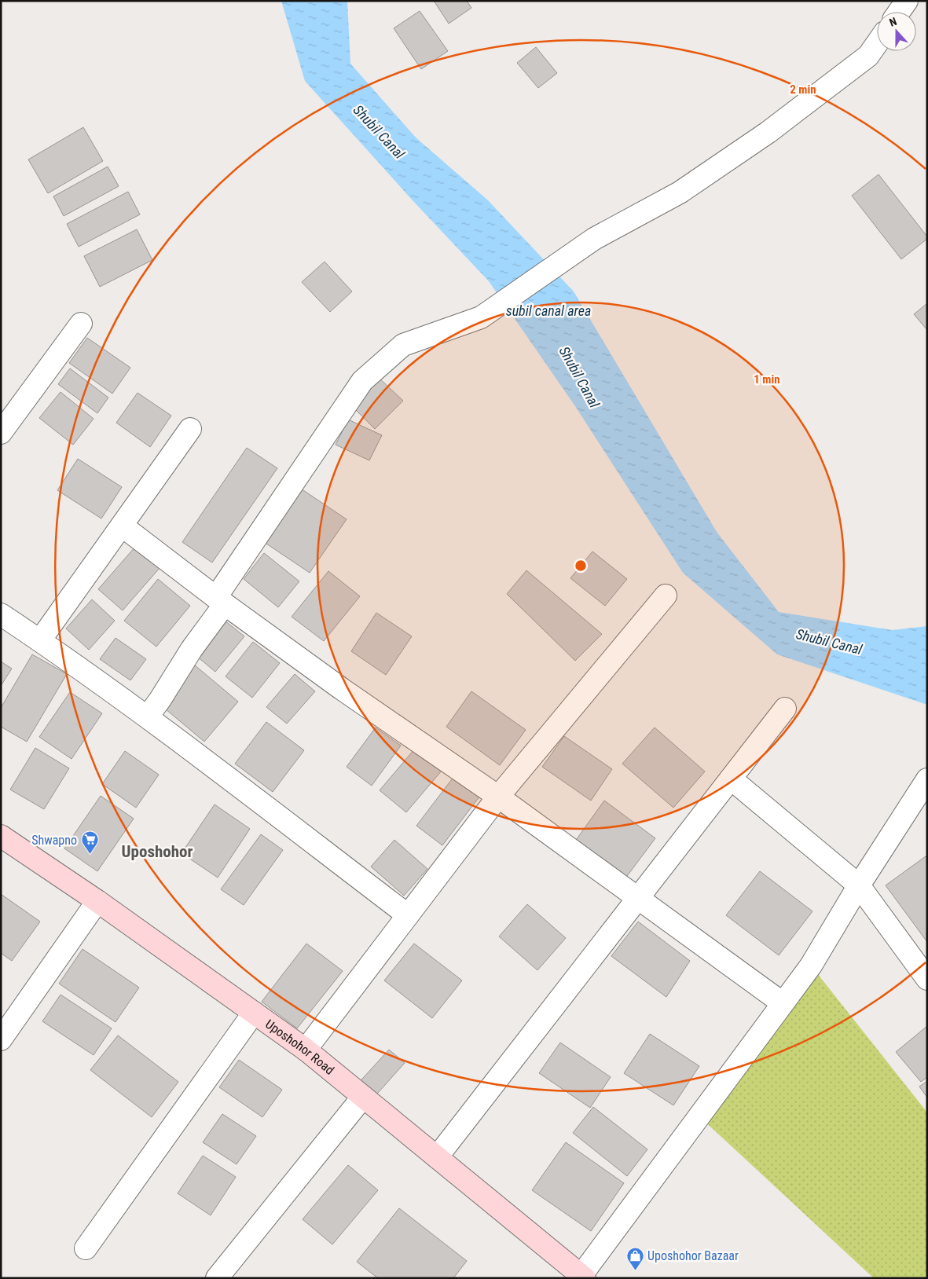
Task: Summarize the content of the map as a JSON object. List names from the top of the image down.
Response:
{
  "streets": {
    "main road": ["Uposhohor Road"]
  },
  "districts": ["Uposhohor"],
  "water": ["Shubil Canal", "subil canal area"],
  "places": {
    "supermarket": ["Shwapno"],
    "shop": ["Uposhohor Bazaar"]
  },
  "north": "top",
  "rings": ["2 min", "1 min"]
}
